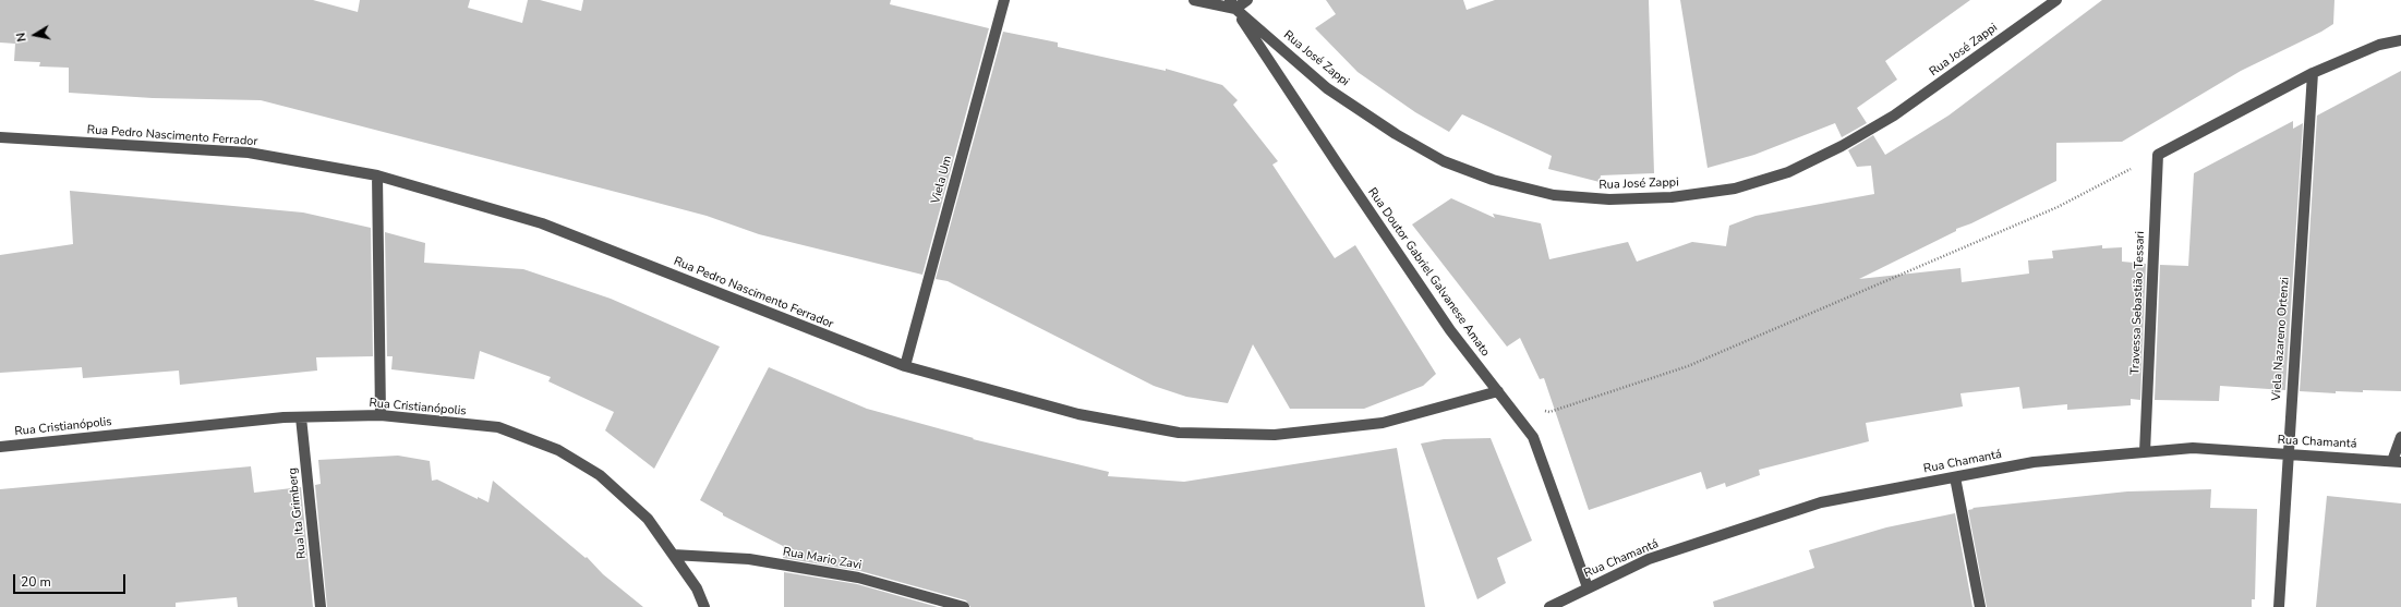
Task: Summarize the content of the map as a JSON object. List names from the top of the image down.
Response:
{
  "streets": {
    "street": [
      "Rua José Zappi",
      "Rua Pedro Nascimento Ferrador",
      "Viela Um",
      "Rua Doutor Gabriel Galvanese Amato",
      "Travessa Sebastião Tessari",
      "Viela Nazareno Ortenzi",
      "Rua Cristianópolis",
      "Rua Chamantá",
      "Rua Ita Grimberg",
      "Rua Mario Zavi"
    ]
  },
  "crossings": [
    ["Rua José Zappi", "Rua Doutor Gabriel Galvanese Amato"],
    ["Rua Pedro Nascimento Ferrador", "Viela Um"],
    ["Rua Pedro Nascimento Ferrador", "Rua Doutor Gabriel Galvanese Amato"],
    ["Rua Doutor Gabriel Galvanese Amato", "Rua Chamantá"],
    ["Travessa Sebastião Tessari", "Rua Chamantá"],
    ["Viela Nazareno Ortenzi", "Rua Chamantá"],
    ["Rua Cristianópolis", "Rua Ita Grimberg"],
    ["Rua Cristianópolis", "Rua Mario Zavi"]
  ],
  "scale_bar": "20 m",
  "north": "left"
}
